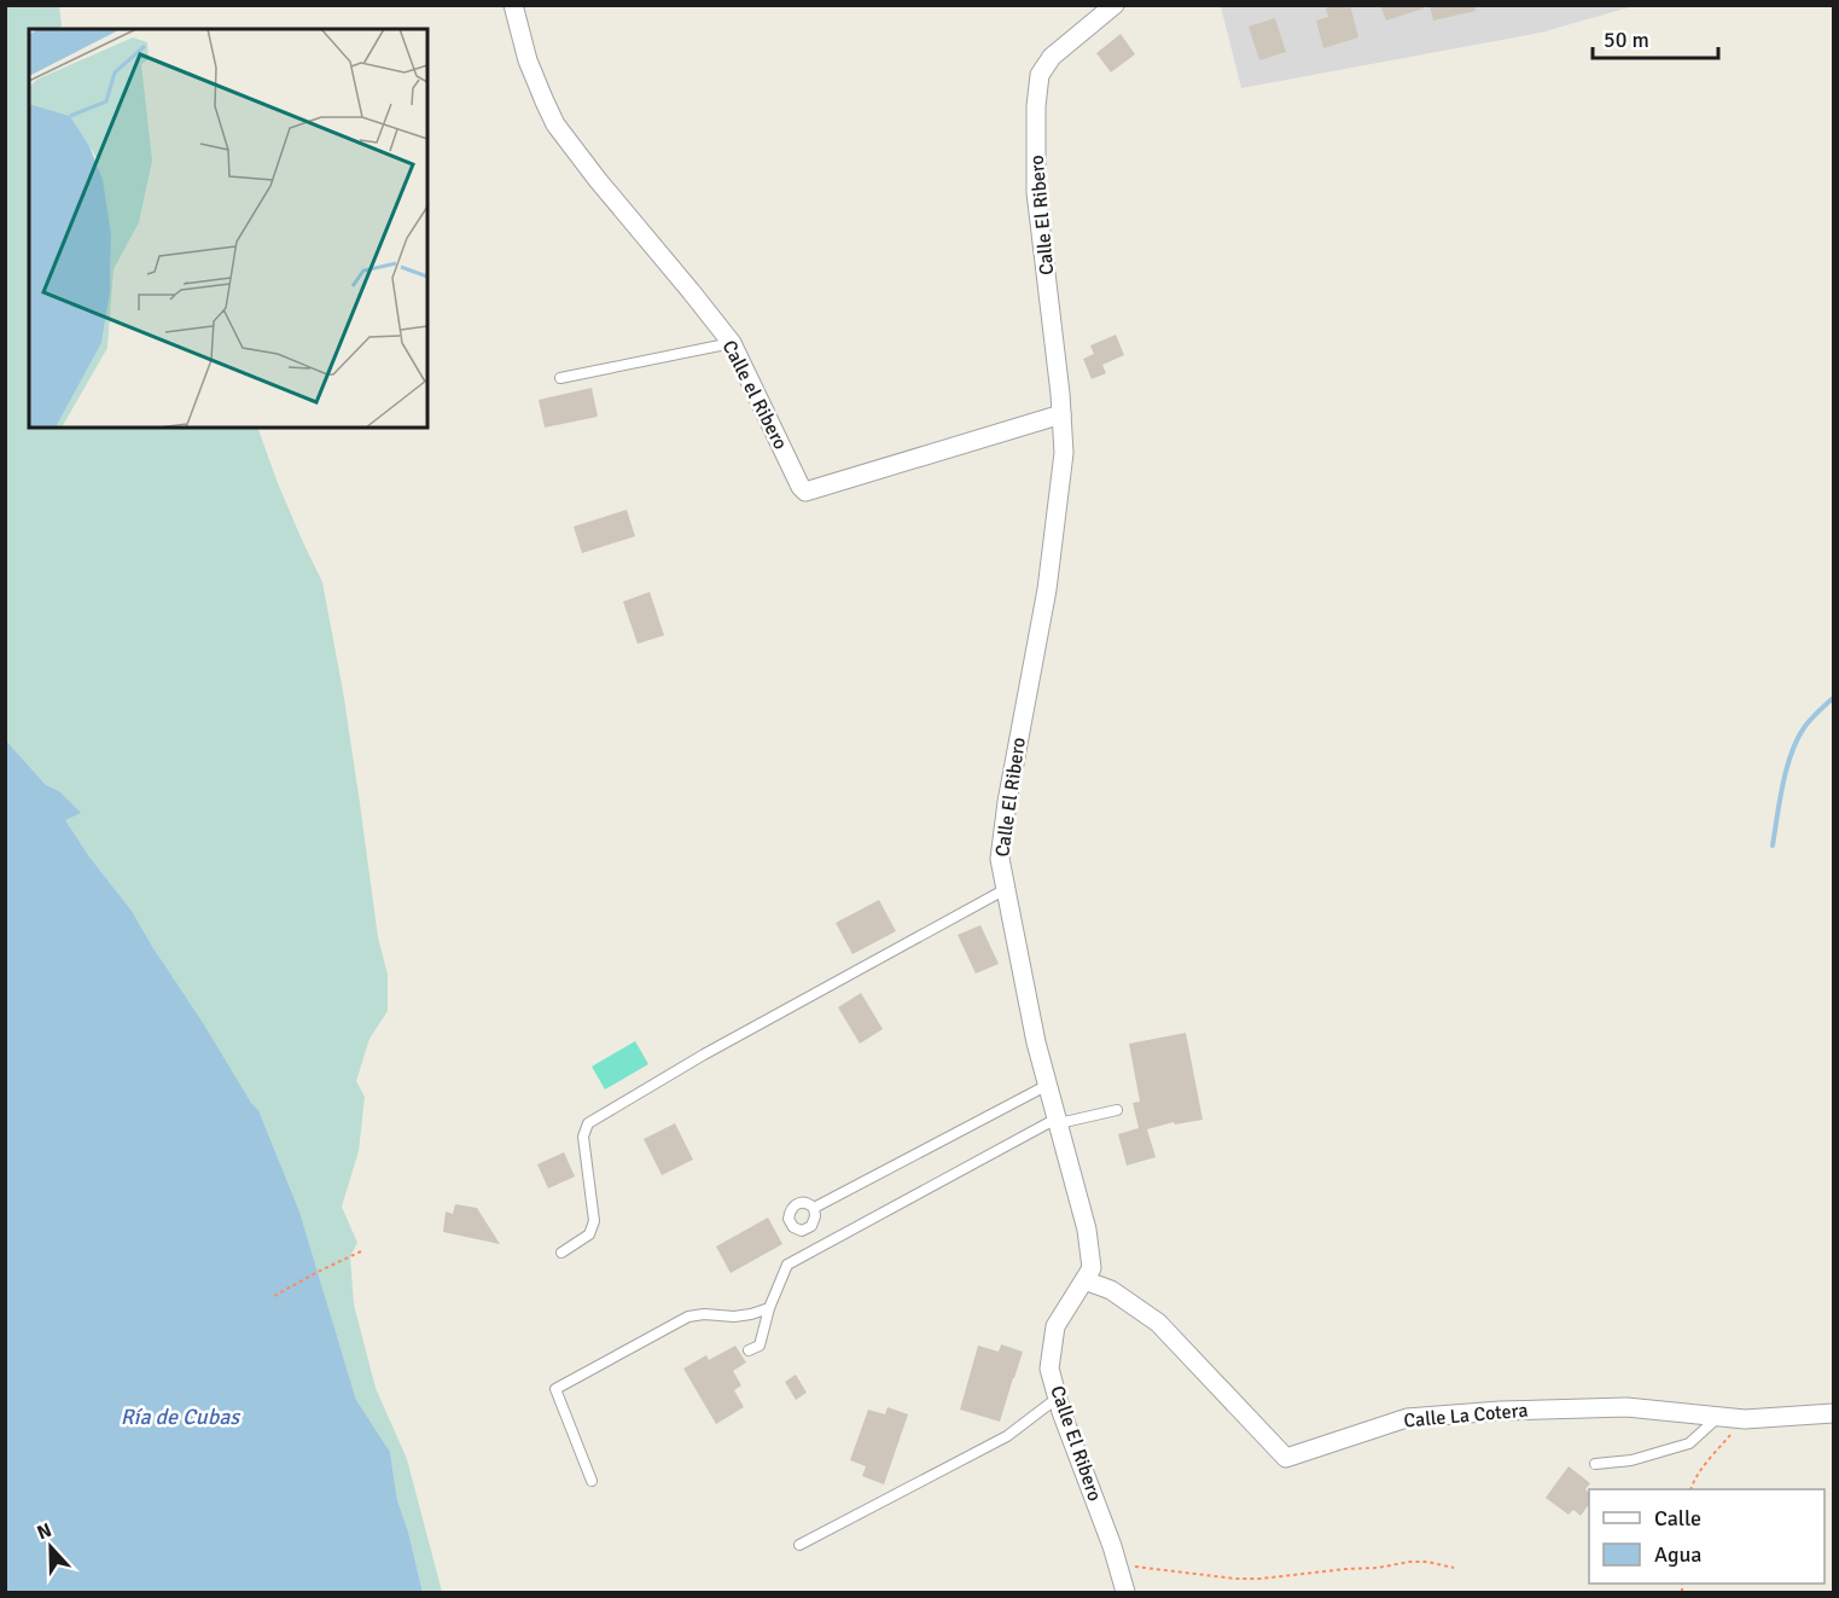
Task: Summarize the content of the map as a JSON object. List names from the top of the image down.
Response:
{
  "streets": {
    "street": ["Calle El Ribero", "Calle el Ribero", "Calle La Cotera"]
  },
  "crossings": [
    ["Calle El Ribero", "Calle el Ribero"],
    ["Calle El Ribero", "Calle La Cotera"]
  ],
  "water": ["Ría de Cubas"],
  "legend": ["Calle", "Agua"],
  "scale_bar": "50 m",
  "north": "top"
}
